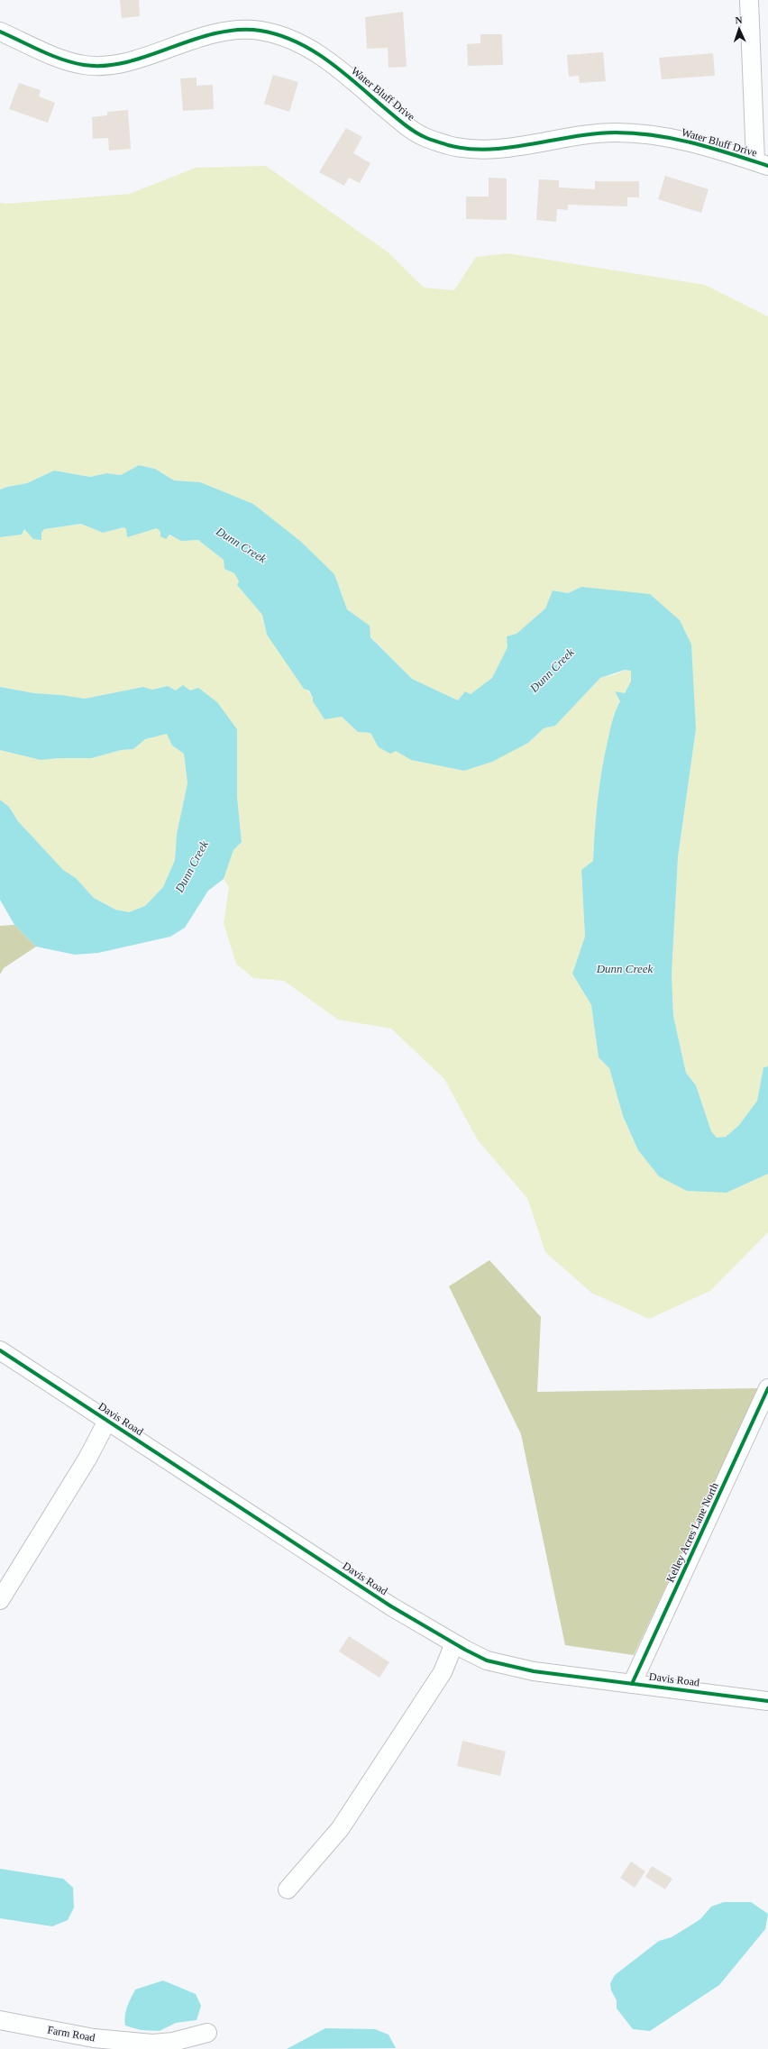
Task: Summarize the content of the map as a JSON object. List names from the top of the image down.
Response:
{
  "streets": {
    "street": [
      "Water Bluff Drive",
      "Davis Road",
      "Kelley Acres Lane North",
      "Farm Road"
    ]
  },
  "crossings": [
    ["Davis Road", "Kelley Acres Lane North"]
  ],
  "water": ["Dunn Creek"],
  "north": "top"
}
